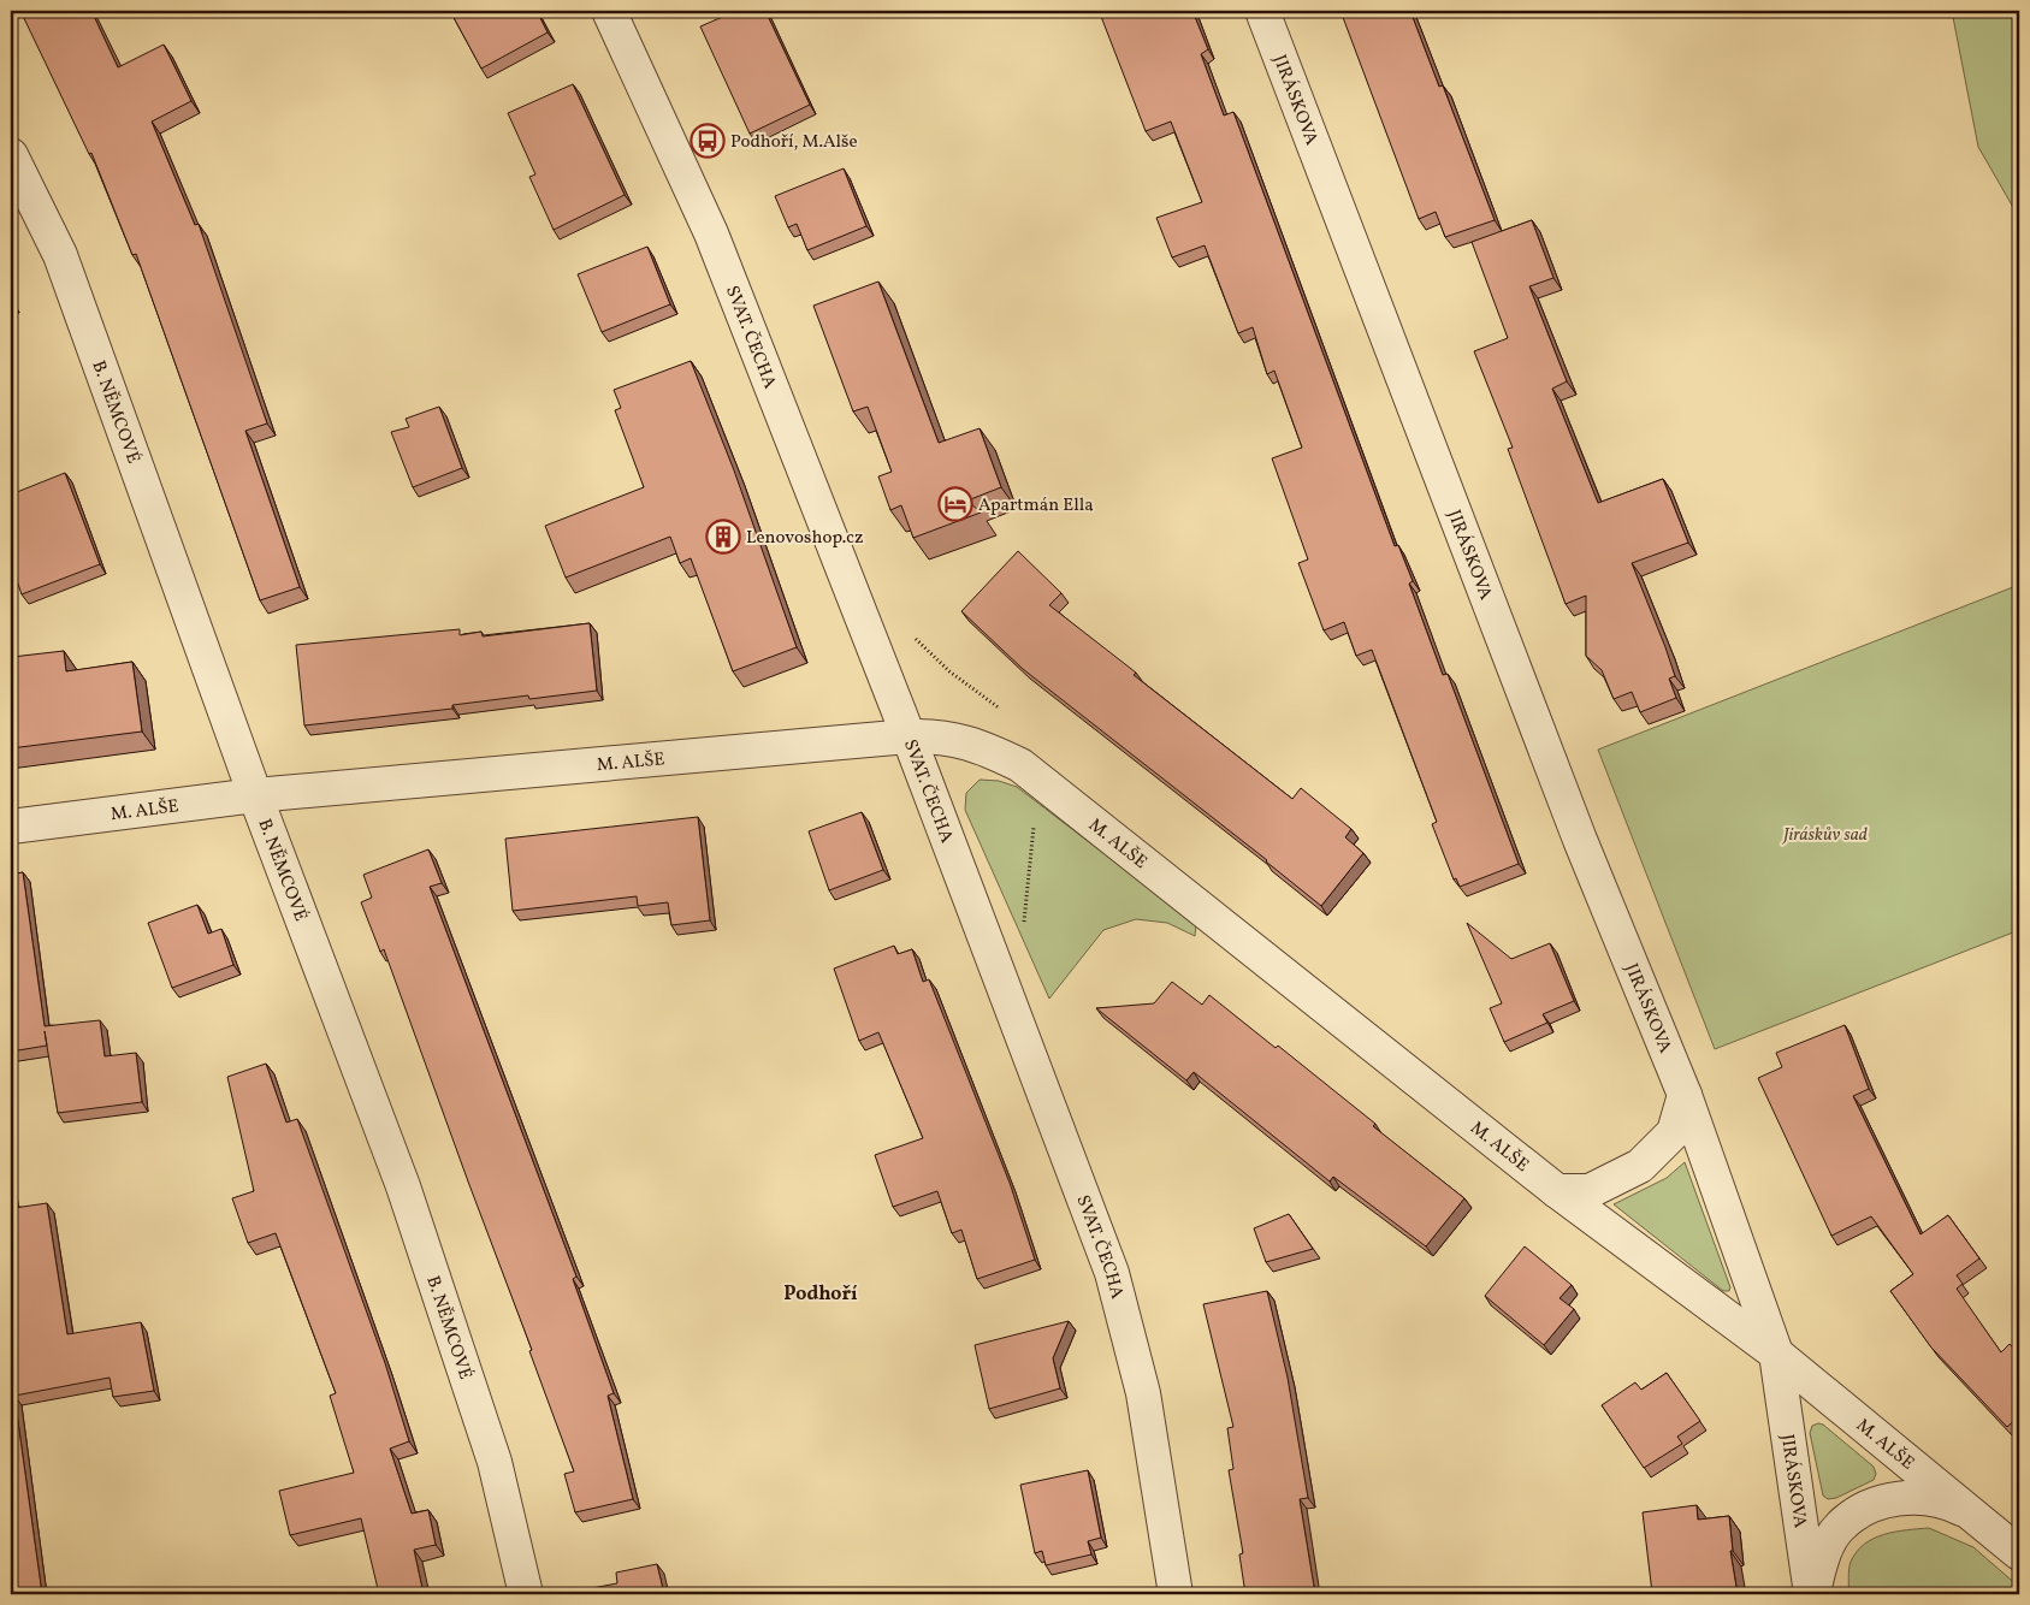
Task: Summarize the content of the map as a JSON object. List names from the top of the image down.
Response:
{
  "streets": {
    "street": [
      "JIRÁSKOVA",
      "SVAT. ČECHA",
      "B. NĚMCOVÉ",
      "M. ALŠE"
    ]
  },
  "crossings": [
    ["JIRÁSKOVA", "M. ALŠE"],
    ["SVAT. ČECHA", "M. ALŠE"],
    ["B. NĚMCOVÉ", "M. ALŠE"]
  ],
  "districts": ["Podhoří"],
  "parks": ["Jiráskův sad"],
  "places": {
    "bus stop": ["Podhoří, M.Alše"],
    "hotel": ["Apartmán Ella"],
    "building": ["Lenovoshop.cz"]
  }
}
